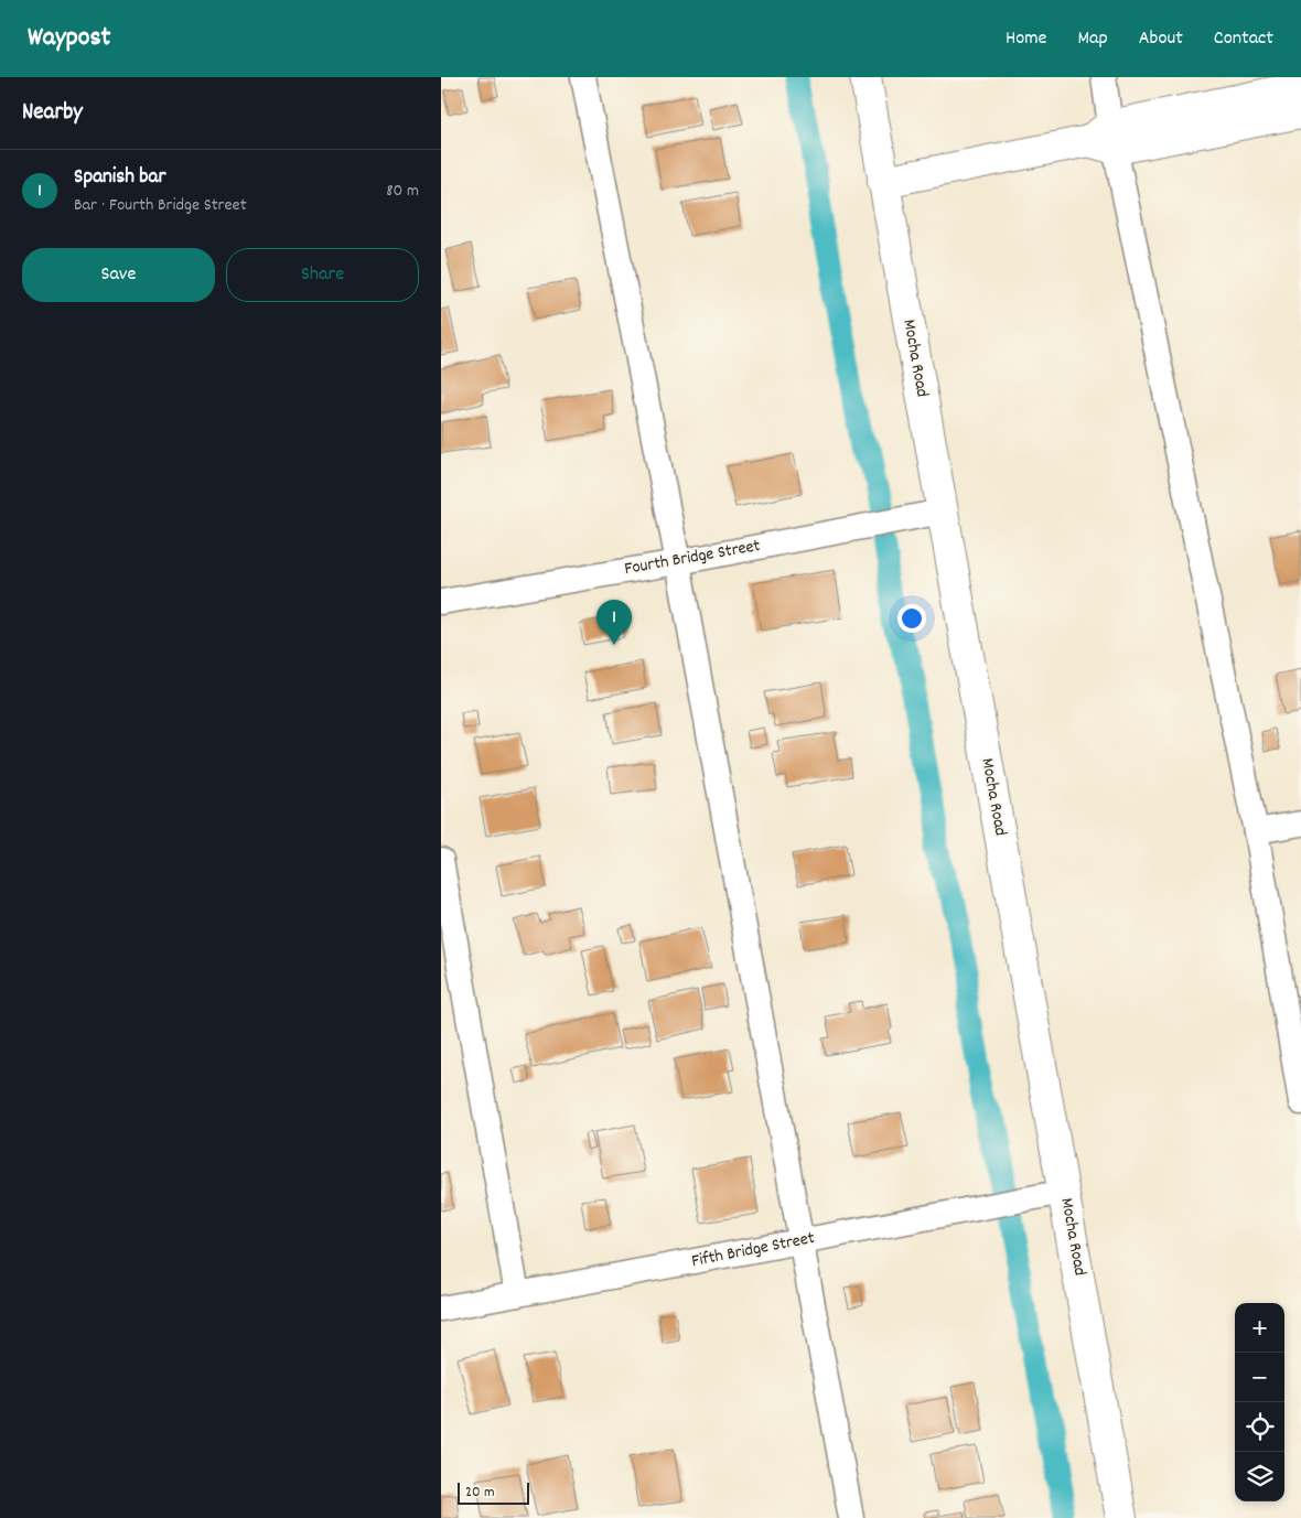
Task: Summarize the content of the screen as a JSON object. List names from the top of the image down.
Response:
{
  "streets": {
    "street": ["Mocha Road", "Fourth Bridge Street", "Fifth Bridge Street"]
  },
  "crossings": [
    ["Mocha Road", "Fourth Bridge Street"],
    ["Mocha Road", "Fifth Bridge Street"]
  ],
  "scale_bar": "20 m",
  "page": {
    "header": "Waypost",
    "nav": [
      "Home",
      "Map",
      "About",
      "Contact"
    ],
    "heading": "Nearby",
    "list": [
      {
        "mark": "1",
        "name": "Spanish bar",
        "note": "Bar · Fourth Bridge Street",
        "value": "80 m"
      }
    ],
    "buttons": ["Save", "Share"],
    "pins": "1",
    "map_buttons": ["+", "−"],
    "scale": "20 m"
  }
}
